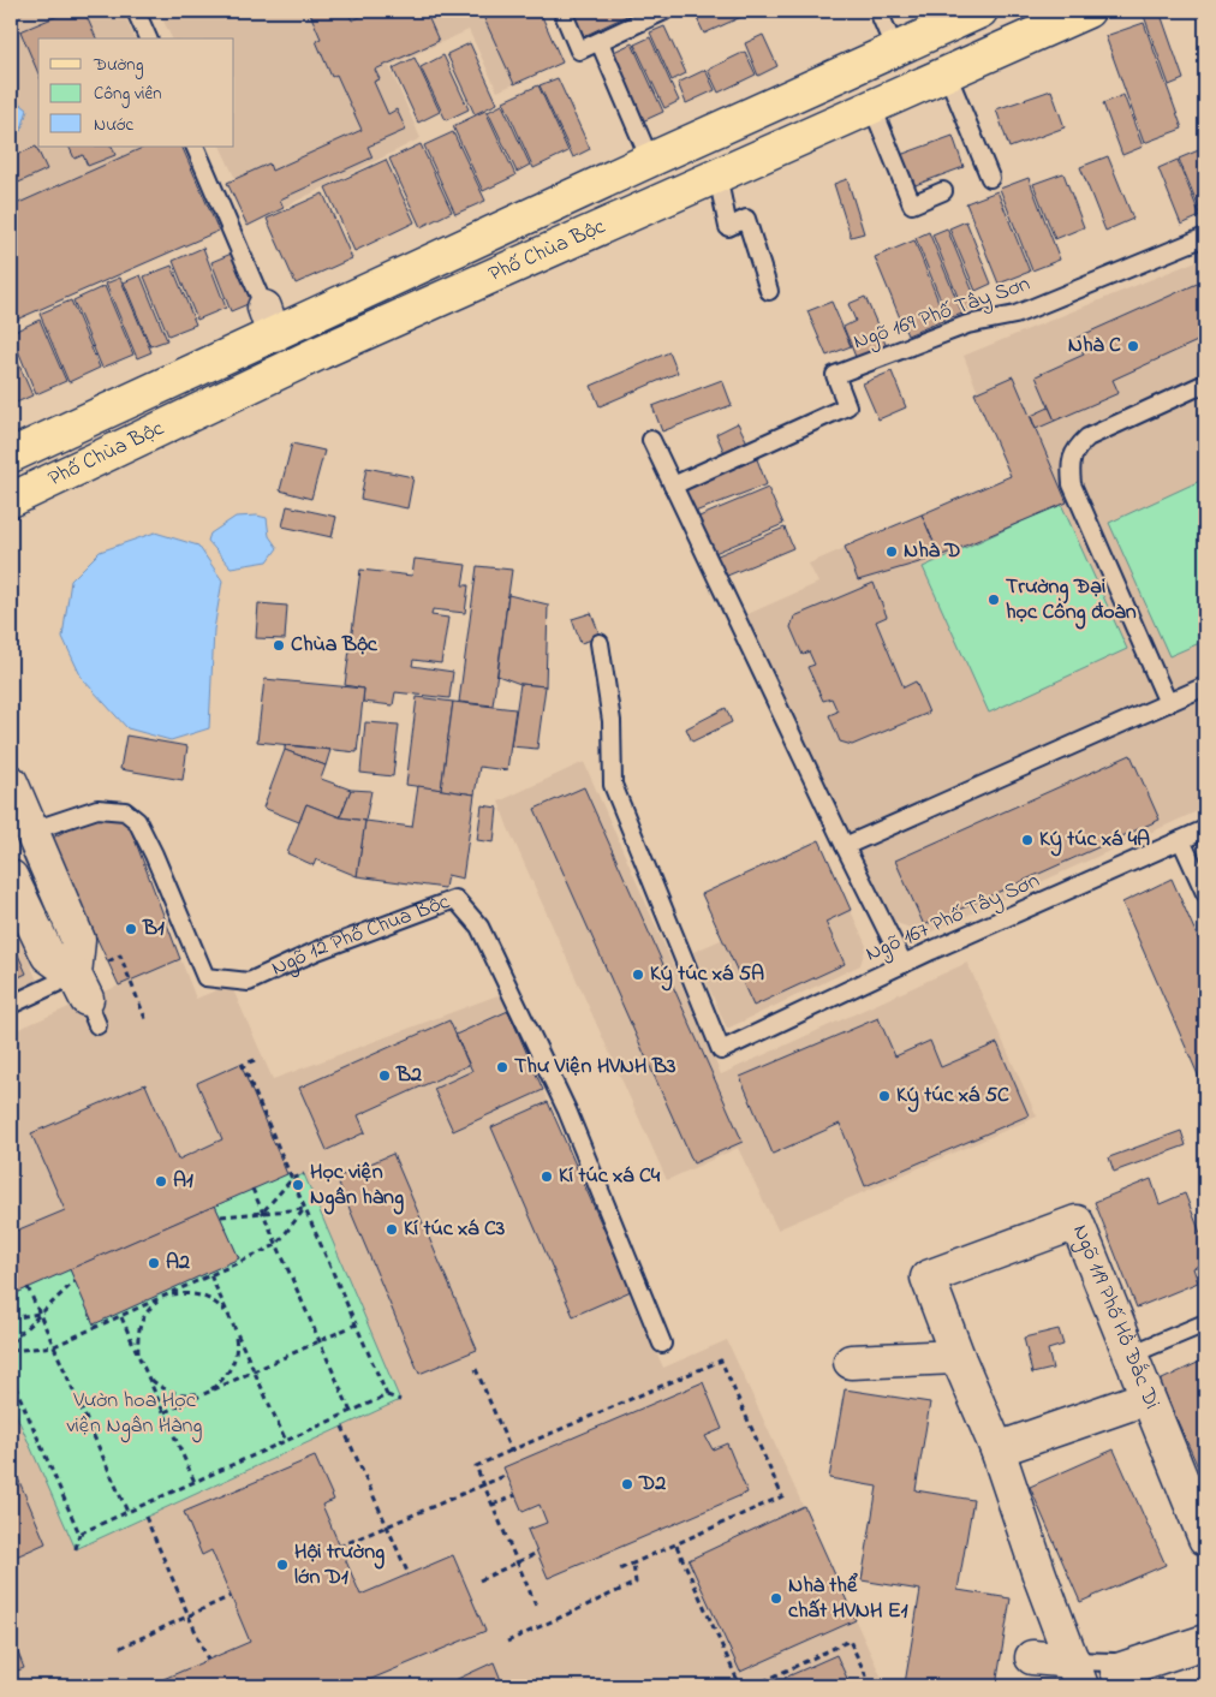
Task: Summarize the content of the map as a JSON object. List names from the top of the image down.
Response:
{
  "streets": {
    "main road": ["Phố Chùa Bộc"],
    "street": ["Ngõ 119 Phố Hồ Đắc Di"],
    "lane": ["Ngõ 169 Phố Tây Sơn", "Ngõ 167 Phố Tây Sơn", "Ngõ 12 Phố Chùa Bộc"]
  },
  "parks": ["Vườn hoa Học viện Ngân Hàng"],
  "places": [
    "Nhà C",
    "Nhà D",
    "Trường Đại học Công đoàn",
    "Chùa Bộc",
    "Ký túc xá 4A",
    "B1",
    "Ký túc xá 5A",
    "Thư Viện HVNH B3",
    "B2",
    "Ký túc xá 5C",
    "Kí túc xá C4",
    "A1",
    "Học viện Ngân hàng",
    "Kí túc xá C3",
    "A2",
    "D2",
    "Hội trường lớn D1",
    "Nhà thể chất HVNH E1"
  ],
  "legend": ["Đường", "Công viên", "Nước"]
}
